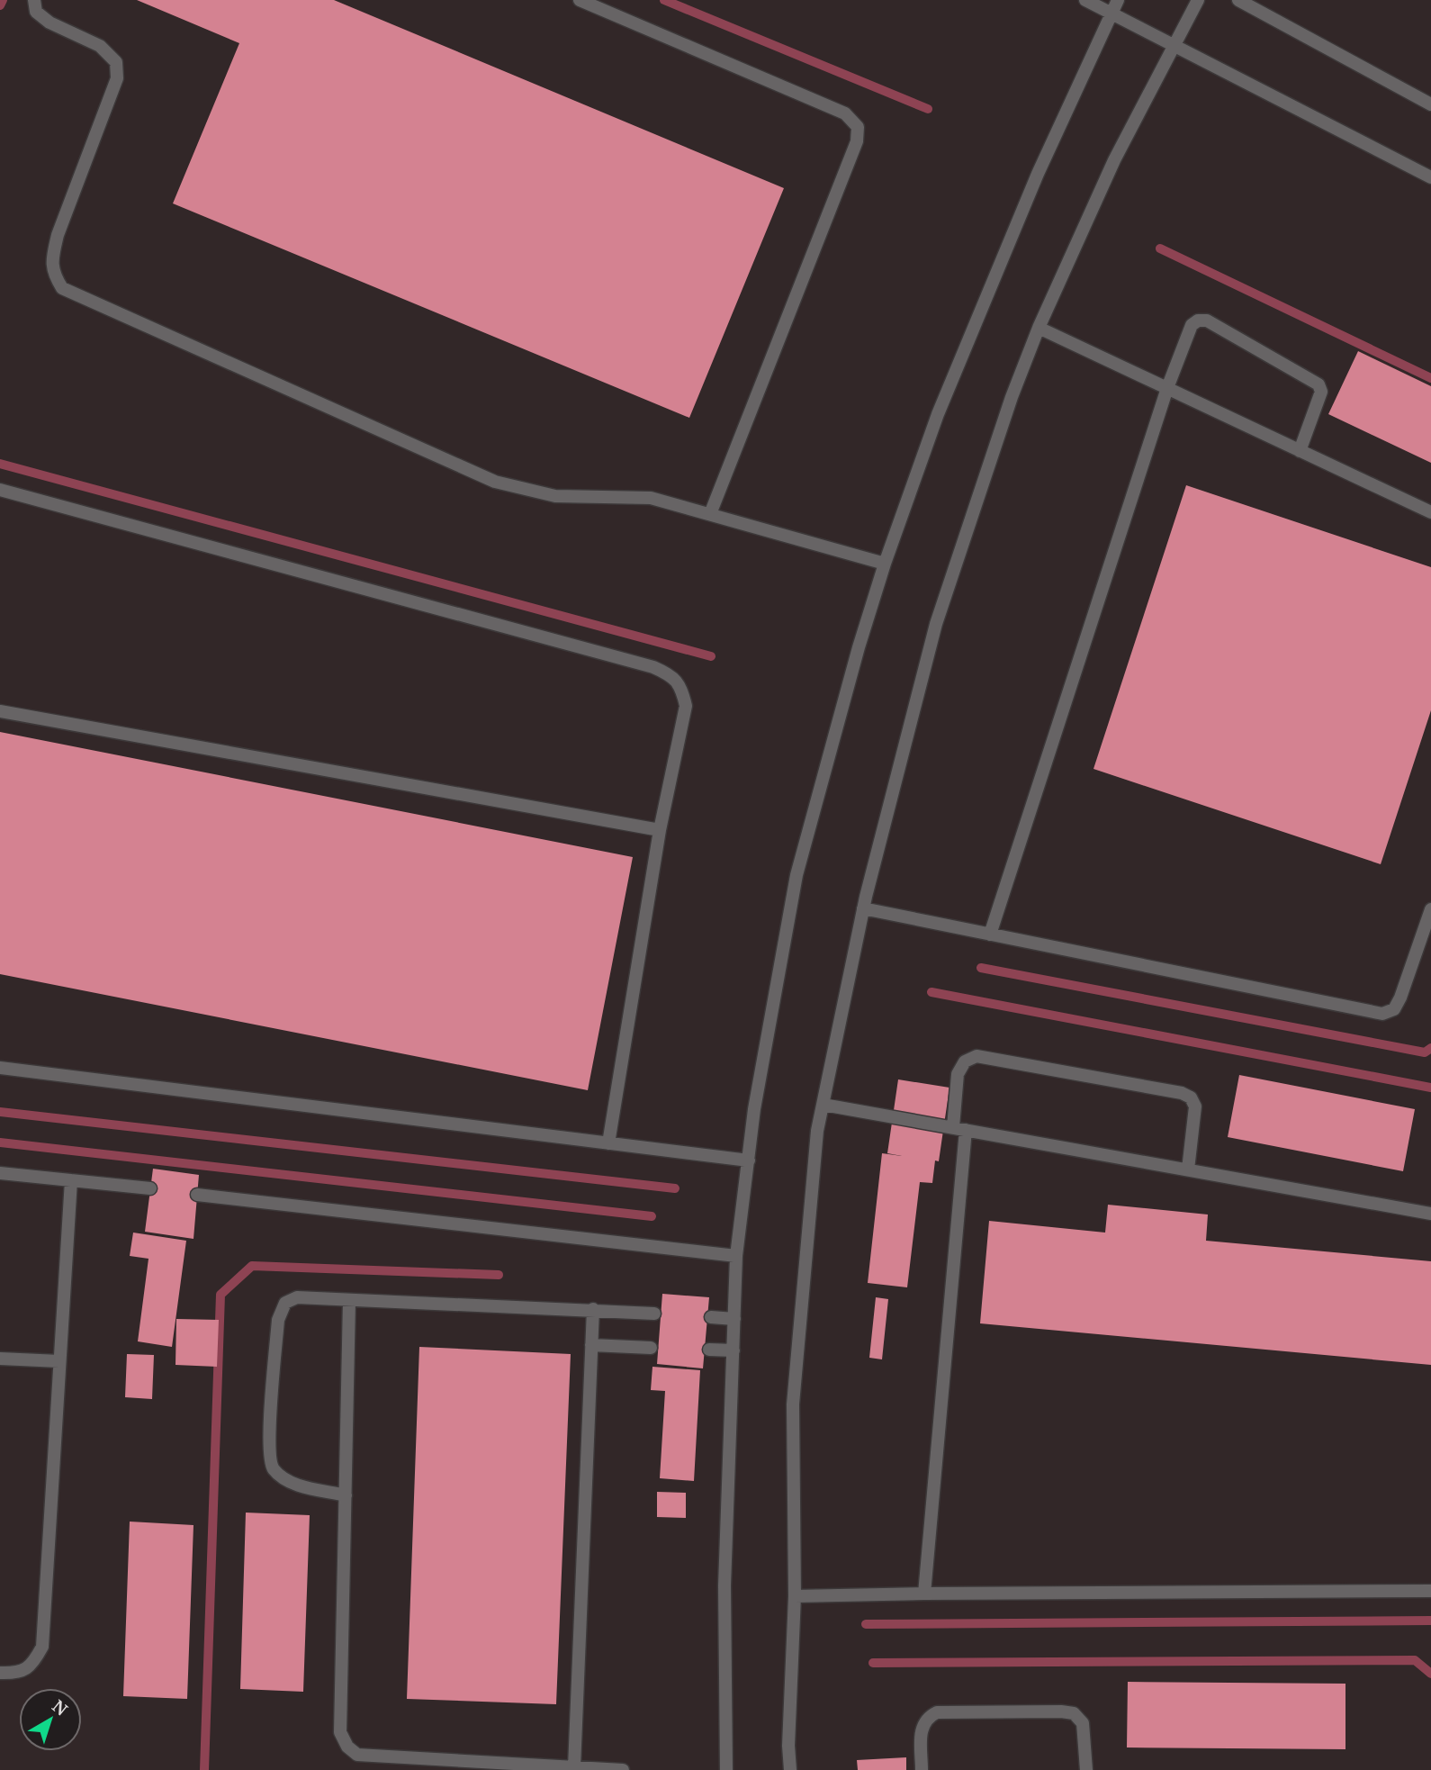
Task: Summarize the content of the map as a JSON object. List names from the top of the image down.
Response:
{
  "north": "top right"
}
